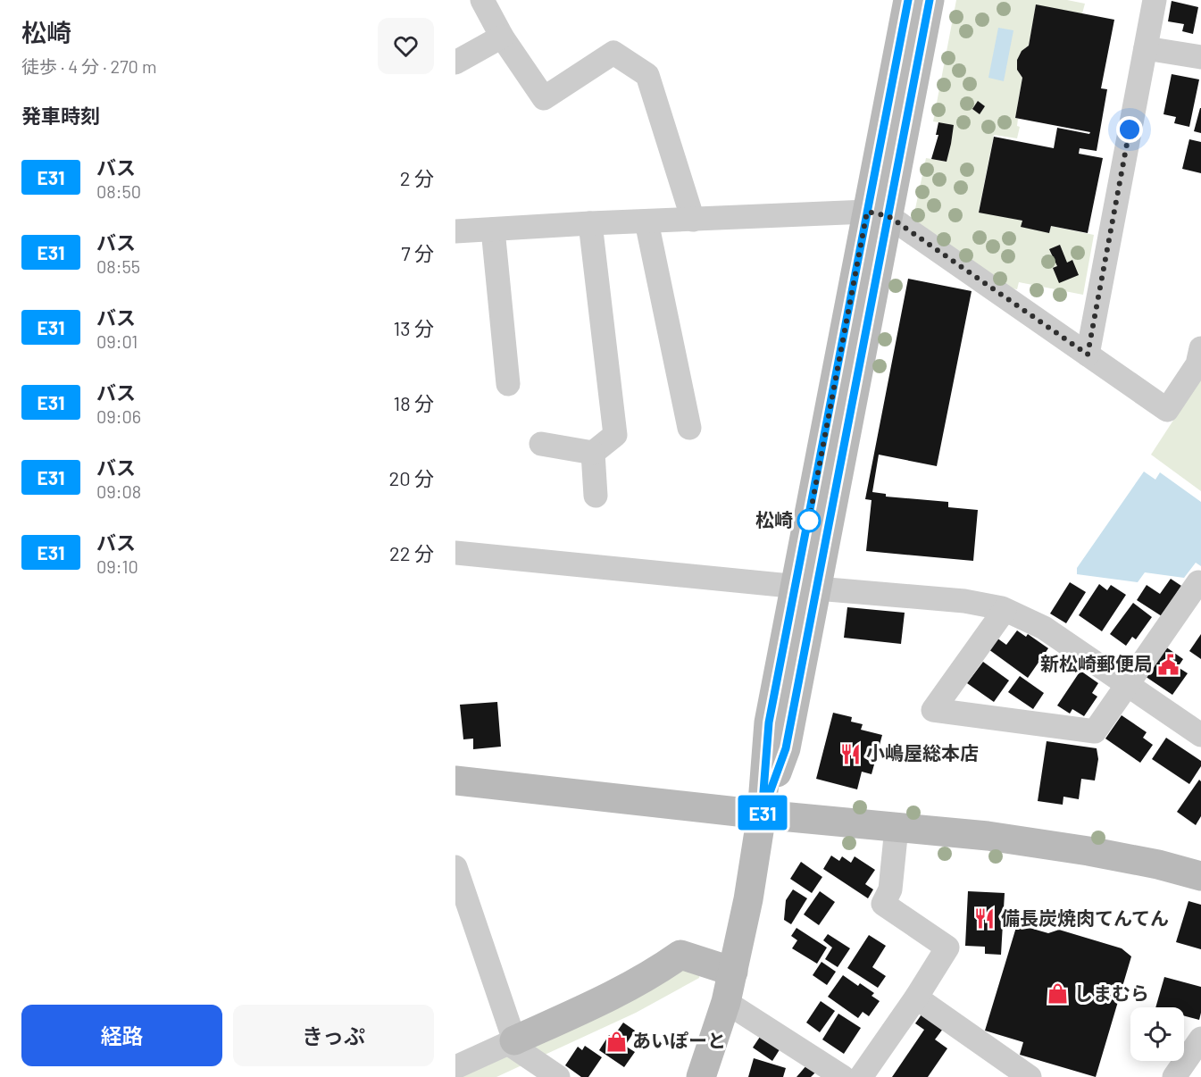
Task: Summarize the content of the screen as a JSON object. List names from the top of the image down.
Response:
{
  "places": {
    "other": ["松崎"],
    "public building": ["新松崎郵便局"],
    "restaurant": ["小嶋屋総本店", "備長炭焼肉てんてん"],
    "shop": ["しまむら", "あいぽーと"]
  },
  "lines": ["bus line E31"],
  "page": {
    "heading": [
      ["松崎", "徒歩 · 4 分 · 270 m"],
      "発車時刻"
    ],
    "on_map": "E31",
    "list": [
      {
        "mark": "E31",
        "name": "バス",
        "note": "08:50",
        "value": "2 分"
      },
      {
        "mark": "E31",
        "name": "バス",
        "note": "08:55",
        "value": "7 分"
      },
      {
        "mark": "E31",
        "name": "バス",
        "note": "09:01",
        "value": "13 分"
      },
      {
        "mark": "E31",
        "name": "バス",
        "note": "09:06",
        "value": "18 分"
      },
      {
        "mark": "E31",
        "name": "バス",
        "note": "09:08",
        "value": "20 分"
      },
      {
        "mark": "E31",
        "name": "バス",
        "note": "09:10",
        "value": "22 分"
      }
    ],
    "buttons": ["経路", "きっぷ"]
  }
}
